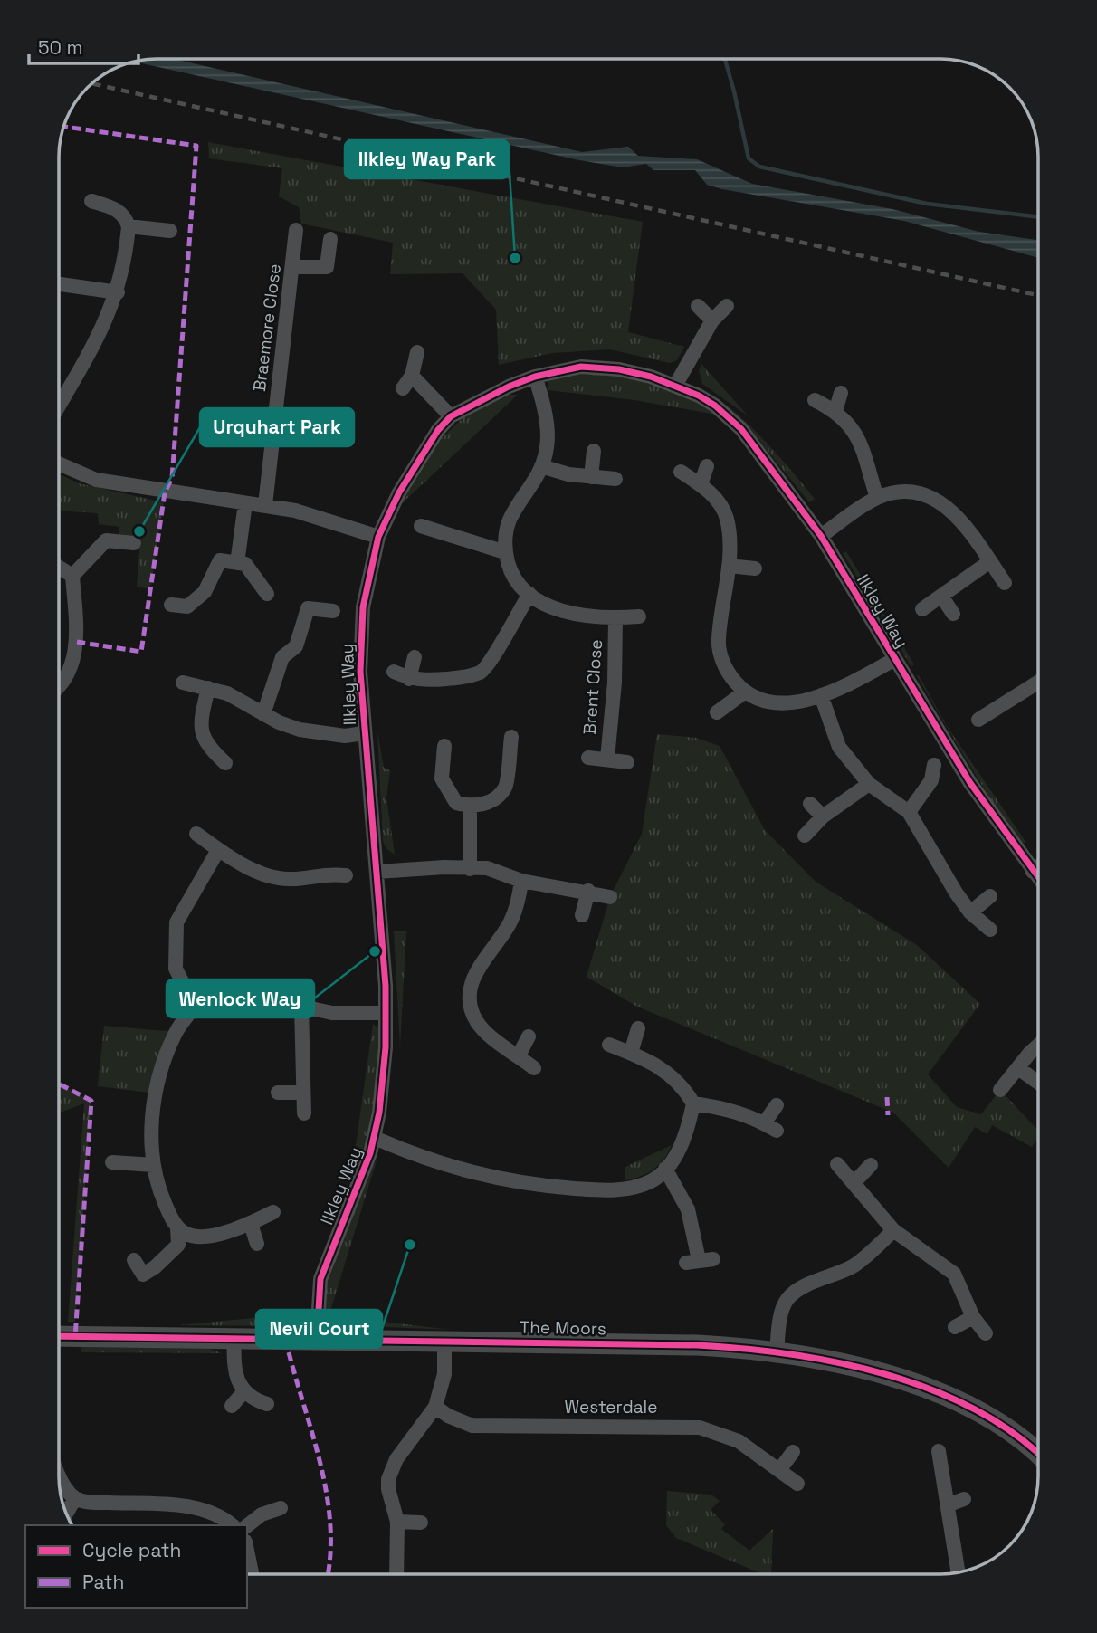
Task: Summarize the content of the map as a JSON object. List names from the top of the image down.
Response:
{
  "streets": {
    "street": [
      "Braemore Close",
      "Ilkley Way",
      "Brent Close",
      "The Moors",
      "Westerdale"
    ]
  },
  "crossings": [
    ["Ilkley Way", "The Moors"]
  ],
  "places": [
    "Ilkley Way Park",
    "Urquhart Park",
    "Wenlock Way",
    "Nevil Court"
  ],
  "legend": ["Cycle path", "Path"],
  "scale_bar": "50 m"
}
